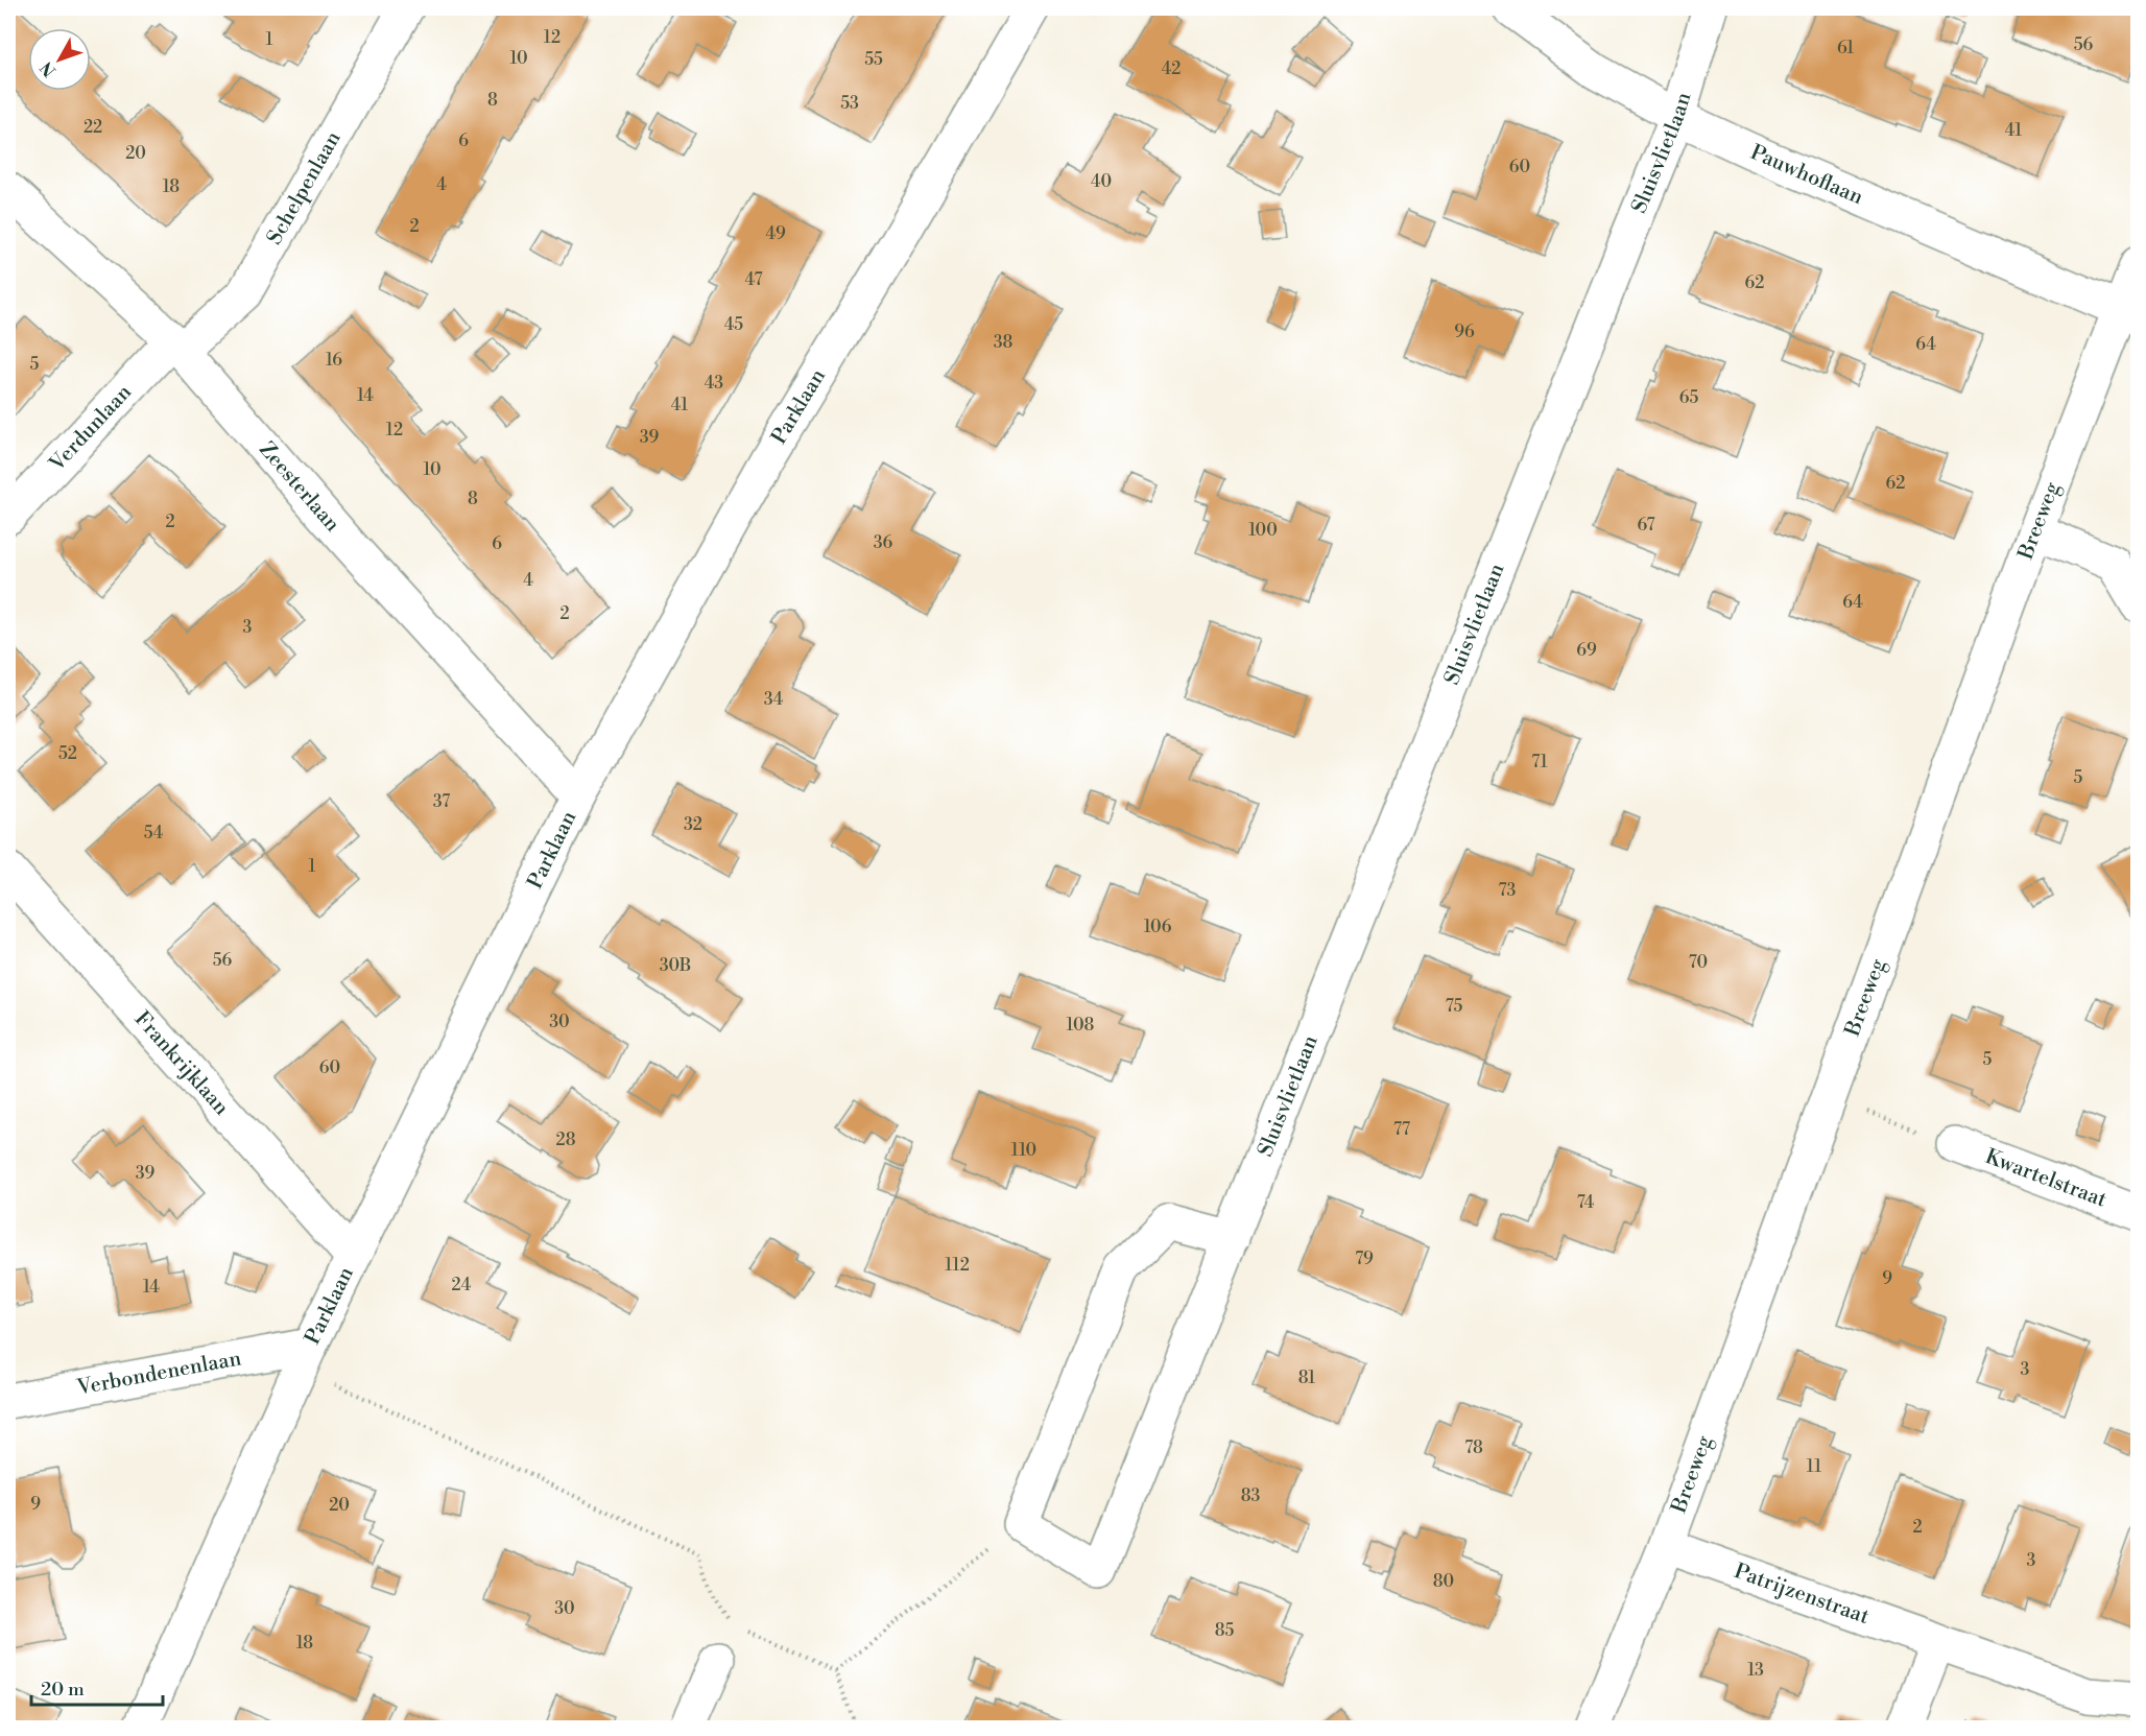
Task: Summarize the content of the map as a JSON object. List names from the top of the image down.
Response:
{
  "streets": {
    "street": [
      "Sluisvlietlaan",
      "Pauwhoflaan",
      "Schelpenlaan",
      "Parklaan",
      "Verdunlaan",
      "Zeesterlaan",
      "Breeweg",
      "Frankrijklaan",
      "Kwartelstraat",
      "Verbondenenlaan",
      "Patrijzenstraat"
    ]
  },
  "crossings": [
    ["Sluisvlietlaan", "Pauwhoflaan"],
    ["Pauwhoflaan", "Breeweg"],
    ["Schelpenlaan", "Verdunlaan"],
    ["Schelpenlaan", "Zeesterlaan"],
    ["Parklaan", "Zeesterlaan"],
    ["Parklaan", "Frankrijklaan"],
    ["Parklaan", "Verbondenenlaan"],
    ["Verdunlaan", "Zeesterlaan"],
    ["Breeweg", "Patrijzenstraat"]
  ],
  "house_numbers": [
    "12",
    "1",
    "56",
    "61",
    "10",
    "55",
    "42",
    "8",
    "53",
    "22",
    "41",
    "6",
    "20",
    "60",
    "40",
    "4",
    "18",
    "2",
    "49",
    "47",
    "62",
    "45",
    "96",
    "38",
    "64",
    "16",
    "5",
    "43",
    "14",
    "65",
    "41",
    "12",
    "39",
    "10",
    "62",
    "8",
    "2",
    "67",
    "100",
    "36",
    "6",
    "4",
    "64",
    "2",
    "3",
    "69",
    "34",
    "52",
    "71",
    "5",
    "37",
    "32",
    "54",
    "1",
    "73",
    "106",
    "56",
    "70",
    "30B",
    "75",
    "30",
    "108",
    "5",
    "60",
    "77",
    "28",
    "110",
    "39",
    "74",
    "79",
    "112",
    "9",
    "24",
    "14",
    "3",
    "81",
    "78",
    "11",
    "83",
    "9",
    "20",
    "2",
    "3",
    "80",
    "30",
    "85",
    "18",
    "13"
  ],
  "scale_bar": "20 m",
  "north": "bottom left"
}
